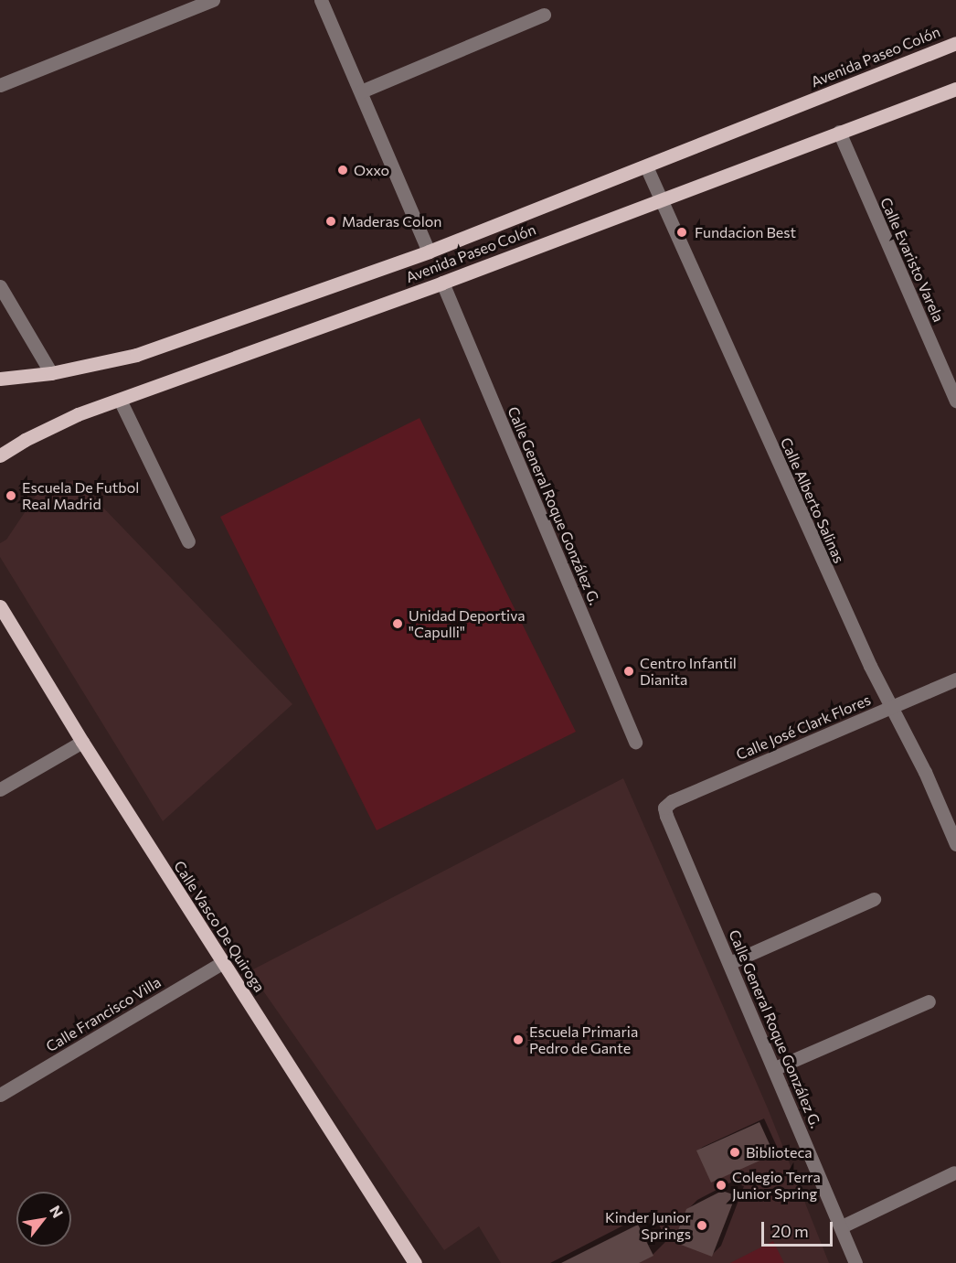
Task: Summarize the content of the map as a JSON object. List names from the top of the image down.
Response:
{
  "streets": {
    "main road": ["Avenida Paseo Colón", "Calle Vasco De Quiroga"],
    "street": [
      "Calle Evaristo Varela",
      "Calle Alberto Salinas",
      "Calle General Roque González G.",
      "Calle José Clark Flores",
      "Calle Francisco Villa"
    ]
  },
  "crossings": [
    ["Avenida Paseo Colón", "Calle Evaristo Varela"],
    ["Avenida Paseo Colón", "Calle Alberto Salinas"],
    ["Avenida Paseo Colón", "Calle General Roque González G."],
    ["Calle Alberto Salinas", "Calle José Clark Flores"],
    ["Calle General Roque González G.", "Calle José Clark Flores"],
    ["Calle Vasco De Quiroga", "Calle Francisco Villa"]
  ],
  "places": [
    "Oxxo",
    "Maderas Colon",
    "Fundacion Best",
    "Escuela De Futbol Real Madrid",
    "Unidad Deportiva \"Capulli\"",
    "Centro Infantil Dianita",
    "Escuela Primaria Pedro de Gante",
    "Biblioteca",
    "Colegio Terra Junior Spring",
    "Kinder Junior Springs"
  ],
  "scale_bar": "20 m",
  "north": "top right"
}
